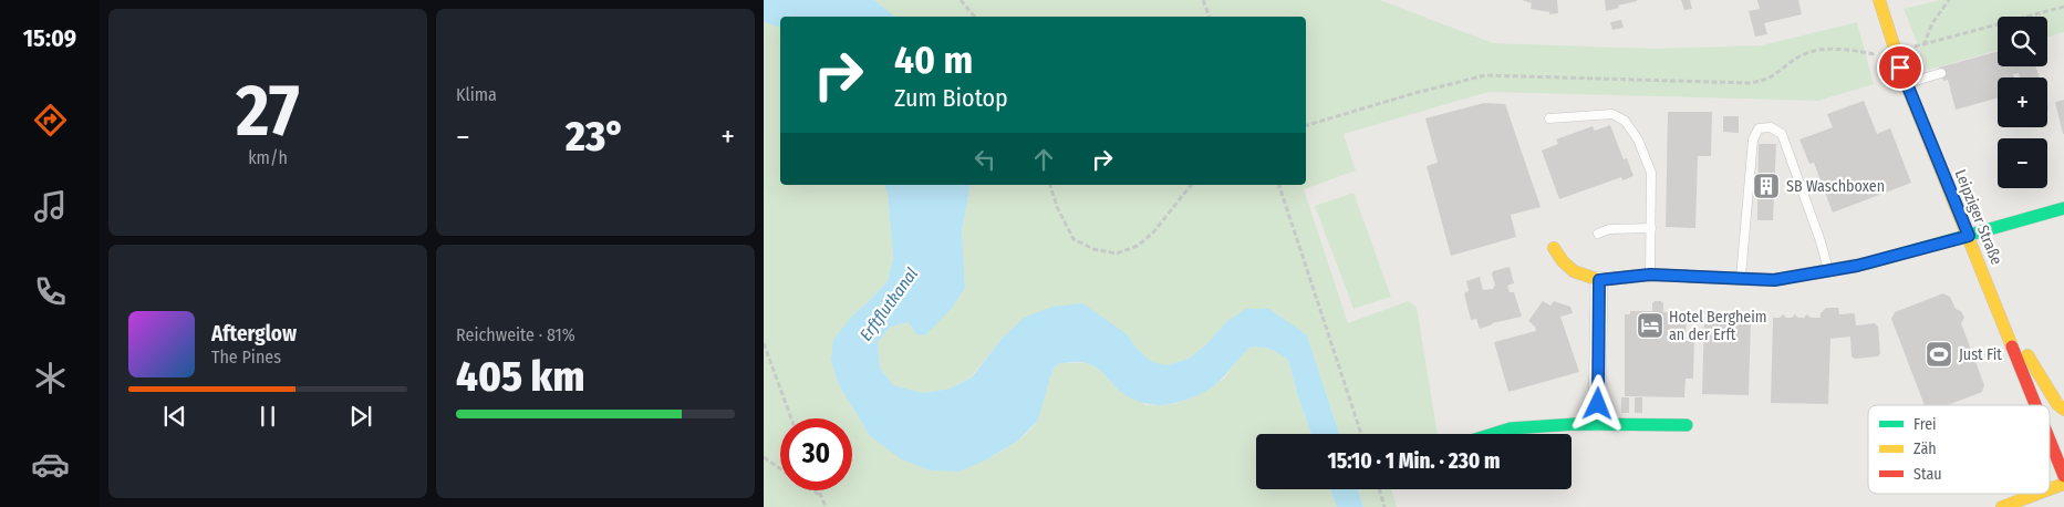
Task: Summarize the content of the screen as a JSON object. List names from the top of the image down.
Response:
{
  "streets": {
    "street": ["Leipziger Straße"]
  },
  "water": ["Erftflutkanal"],
  "places": {
    "building": ["SB Waschboxen"],
    "hotel": ["Hotel Bergheim an der Erft"],
    "sports": ["Just Fit"]
  },
  "legend": ["Frei", "Zäh", "Stau"],
  "page": {
    "tabs": "15:09",
    "tile": [
      ["27", "km/h"],
      "Klima",
      ["Reichweite · 81%", "405 km"]
    ],
    "map_buttons": ["+", "−"],
    "turn": ["40 m", "Zum Biotop"],
    "heat": ["−", "23°", "+"],
    "song": ["Afterglow", "The Pines"],
    "limit": "30",
    "trip": "15:10 · 1 Min. · 230 m"
  }
}
